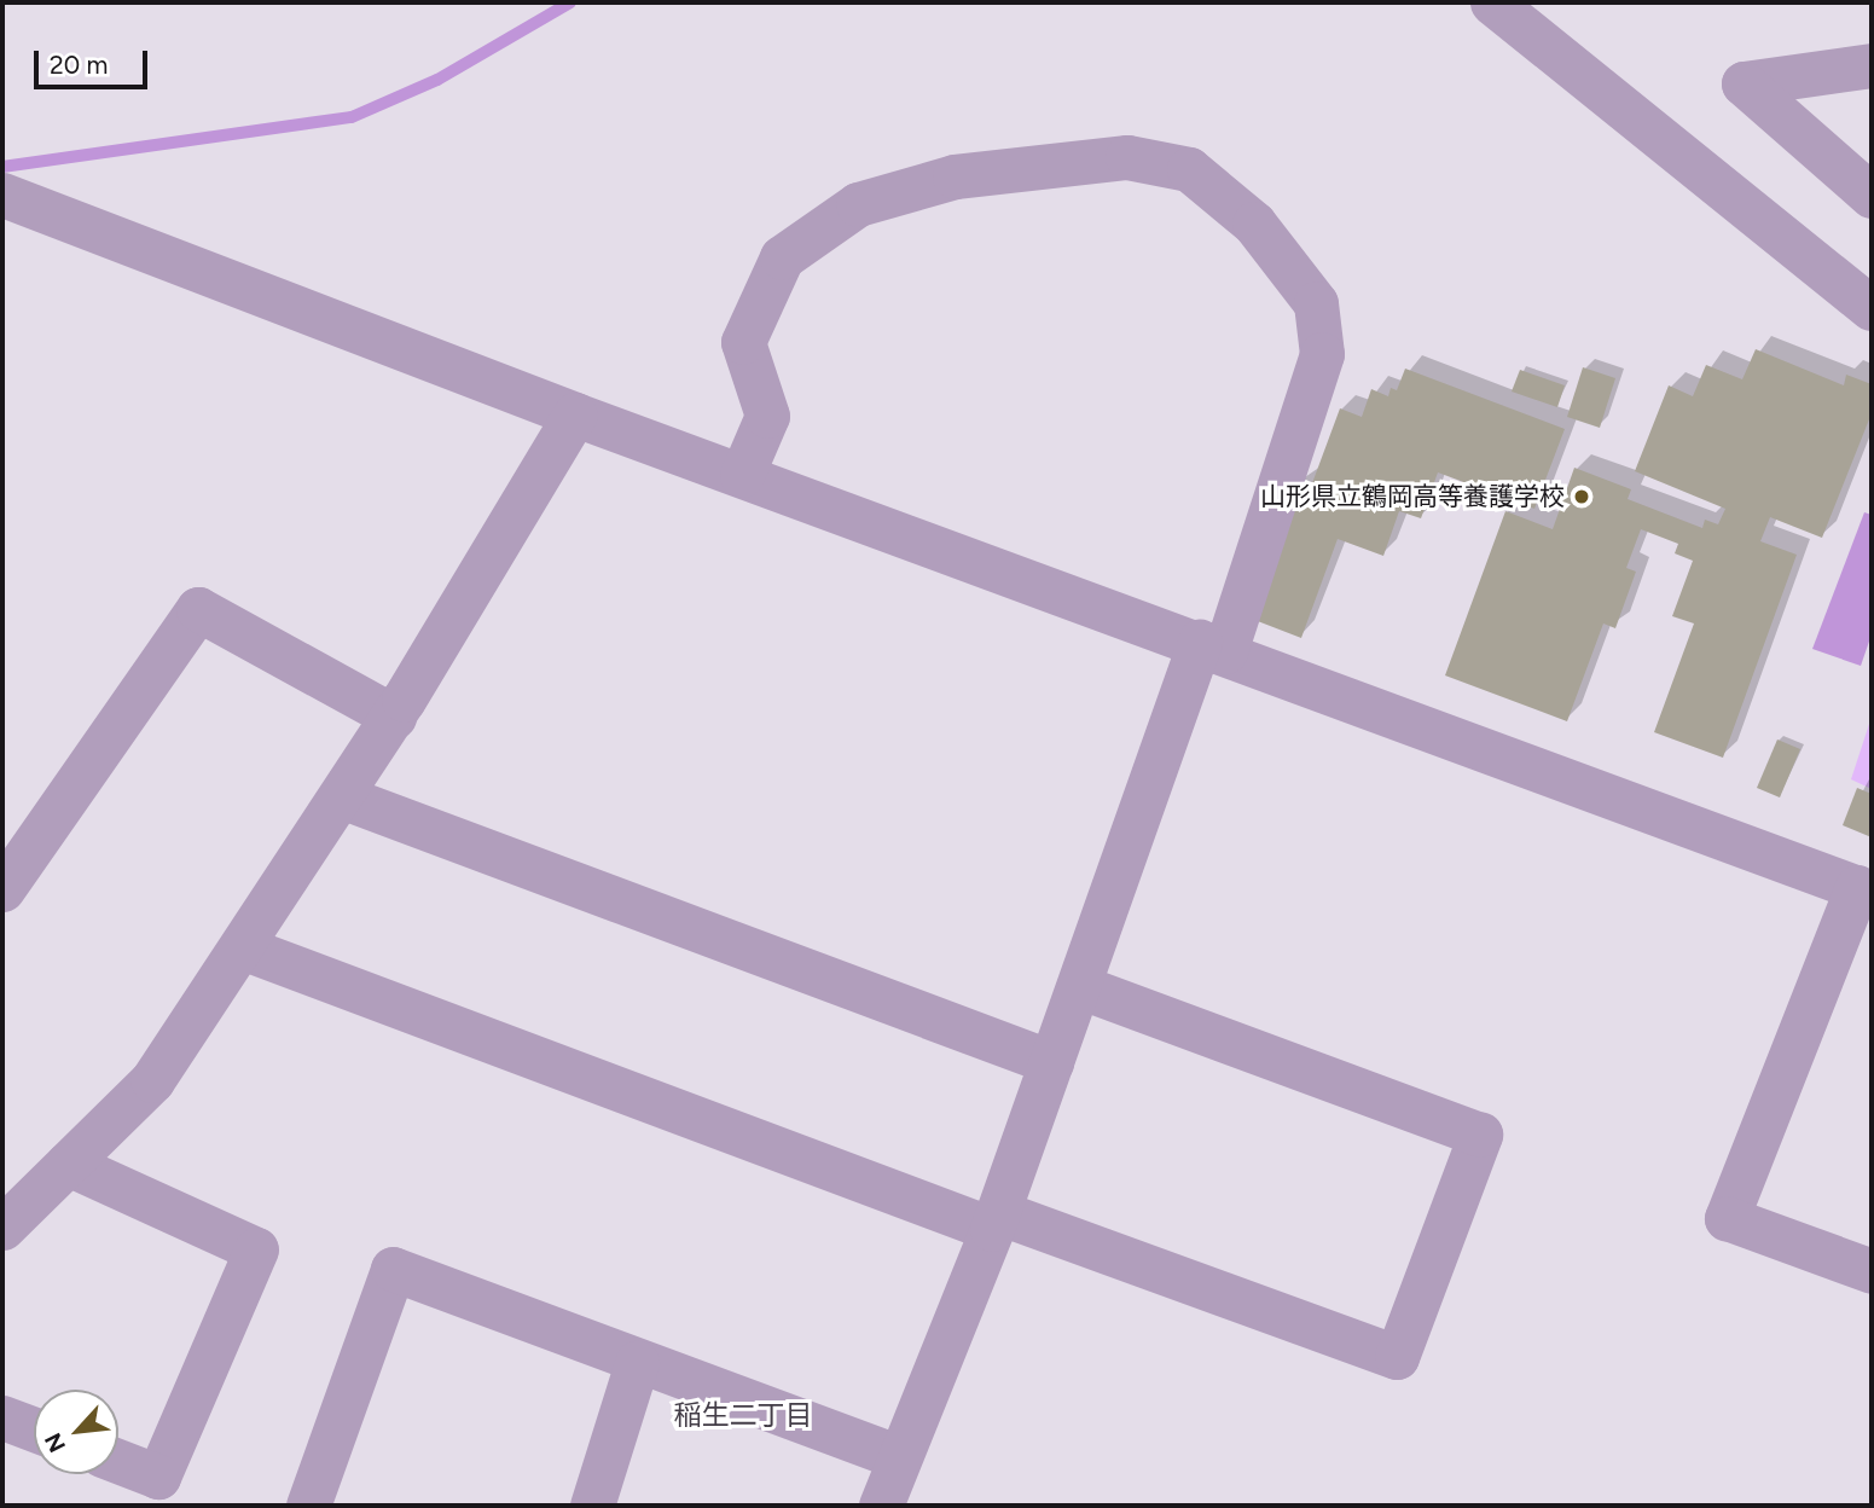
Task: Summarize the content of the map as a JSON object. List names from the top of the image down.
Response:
{
  "districts": ["稲生二丁目"],
  "places": ["山形県立鶴岡高等養護学校"],
  "scale_bar": "20 m",
  "north": "bottom left"
}
